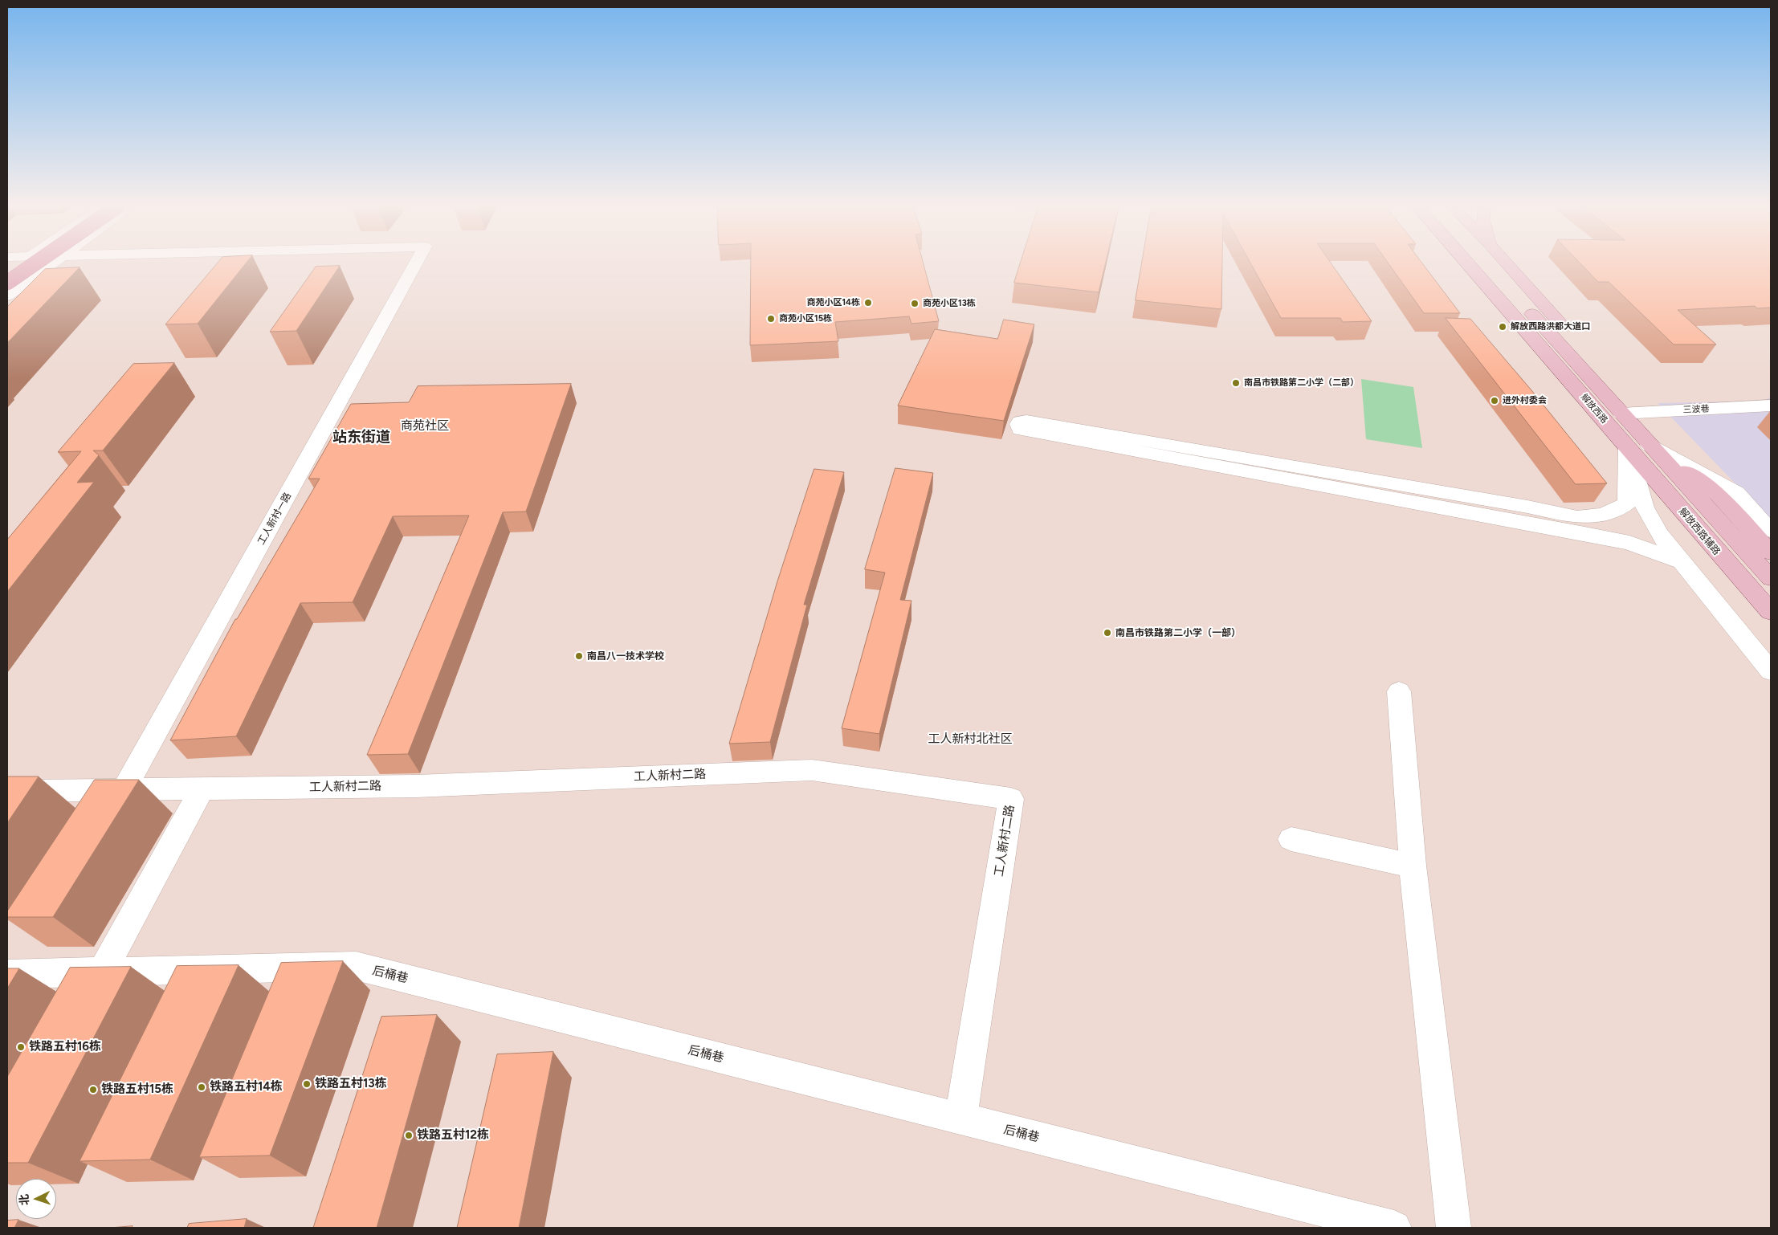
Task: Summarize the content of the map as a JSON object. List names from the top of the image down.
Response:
{
  "streets": {
    "main road": ["解放西路", "解放西路辅路"],
    "street": [
      "三波巷",
      "工人新村一路",
      "工人新村二路",
      "后桶巷"
    ]
  },
  "crossings": [
    ["解放西路", "三波巷"],
    ["解放西路", "解放西路辅路"],
    ["工人新村一路", "工人新村二路"],
    ["工人新村二路", "后桶巷"]
  ],
  "districts": ["商苑社区", "站东街道", "工人新村北社区"],
  "places": [
    "商苑小区14栋",
    "商苑小区13栋",
    "商苑小区15栋",
    "解放西路洪都大道口",
    "南昌市铁路第二小学（二部）",
    "进外村委会",
    "南昌市铁路第二小学（一部）",
    "南昌八一技术学校",
    "铁路五村16栋",
    "铁路五村13栋",
    "铁路五村14栋",
    "铁路五村15栋",
    "铁路五村12栋"
  ],
  "north": "left"
}
